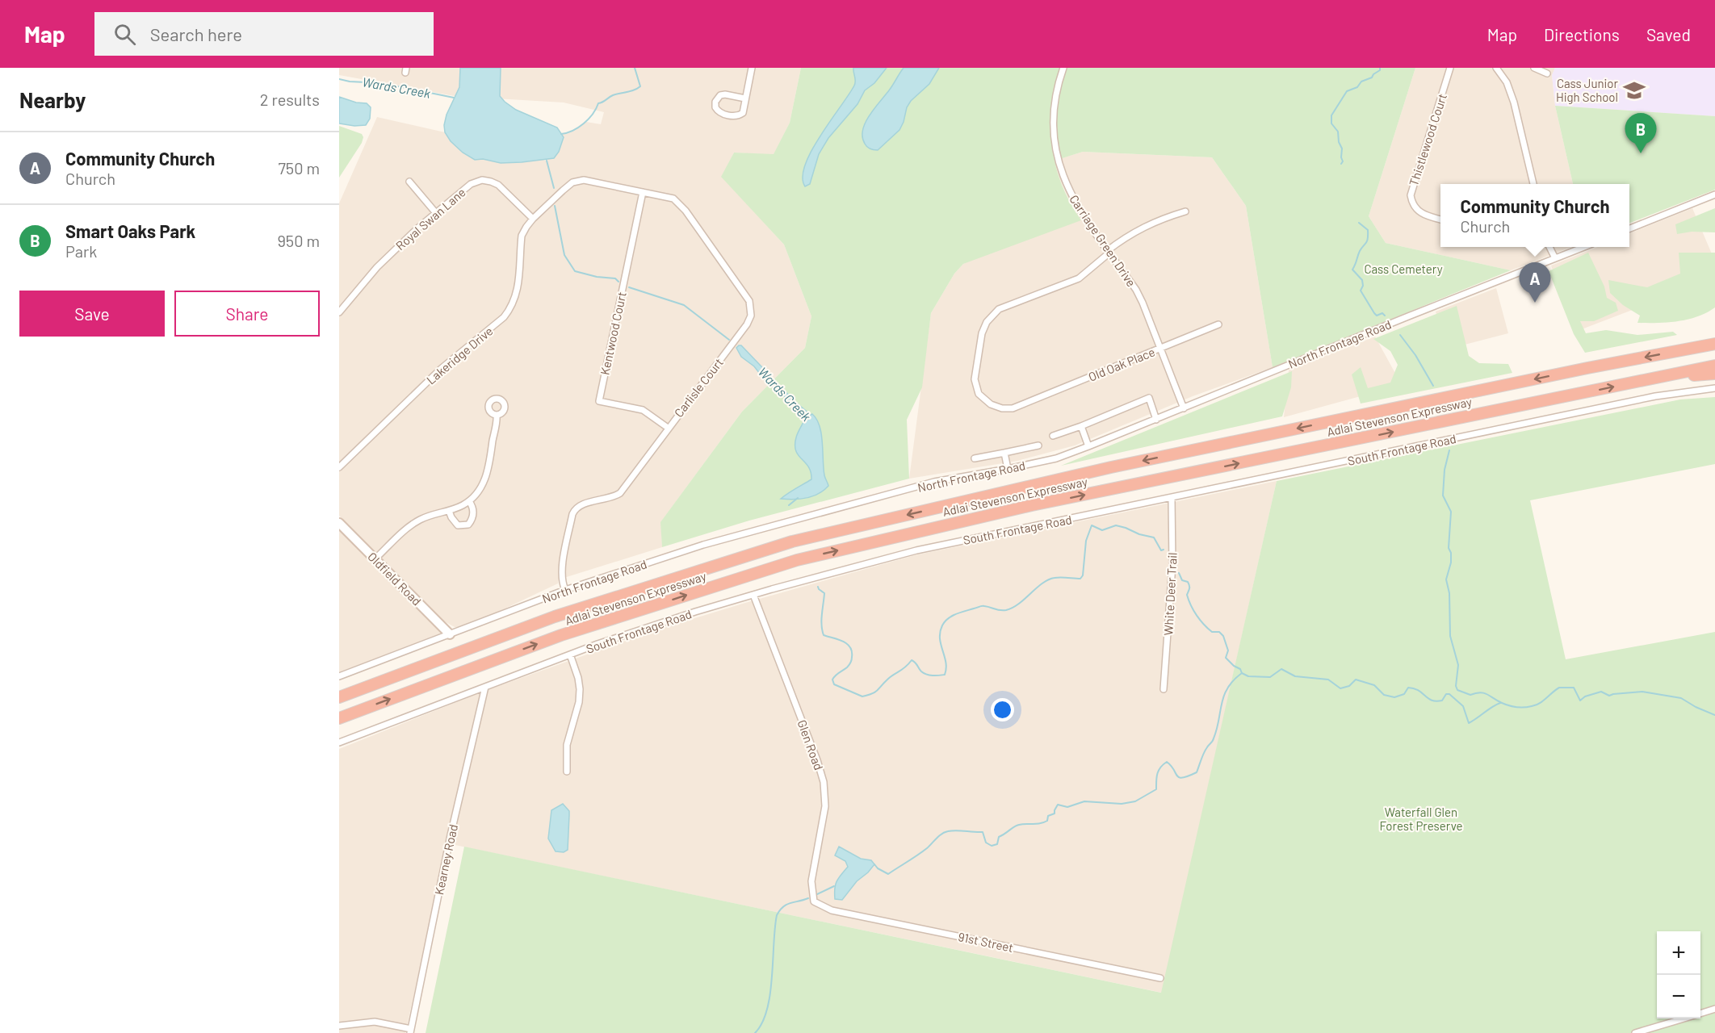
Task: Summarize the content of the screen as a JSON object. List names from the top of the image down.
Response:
{
  "streets": {
    "highway": ["Adlai Stevenson Expressway"],
    "street": [
      "Thistlewood Court",
      "Royal Swan Lane",
      "Carriage Green Drive",
      "Kentwood Court",
      "North Frontage Road",
      "Lakeridge Drive",
      "Old Oak Place",
      "Carlisle Court",
      "South Frontage Road",
      "Oldfield Road",
      "White Deer Trail",
      "Glen Road",
      "Kearney Road",
      "91st Street"
    ]
  },
  "crossings": [
    ["Royal Swan Lane", "Lakeridge Drive"],
    ["Royal Swan Lane", "Carlisle Court"],
    ["Carriage Green Drive", "North Frontage Road"],
    ["Carriage Green Drive", "Old Oak Place"],
    ["Kentwood Court", "Carlisle Court"],
    ["North Frontage Road", "Carlisle Court"],
    ["North Frontage Road", "Oldfield Road"],
    ["Lakeridge Drive", "Carlisle Court"],
    ["South Frontage Road", "White Deer Trail"],
    ["South Frontage Road", "Glen Road"],
    ["South Frontage Road", "Kearney Road"],
    ["Glen Road", "91st Street"]
  ],
  "water": ["Wards Creek"],
  "parks": ["Cass Cemetery", "Waterfall Glen Forest Preserve"],
  "places": {
    "school or university": ["Cass Junior High School"]
  },
  "page": {
    "header": "Map",
    "search": "Search here",
    "nav": ["Map", "Directions", "Saved"],
    "heading": ["Nearby", "2 results"],
    "pins": ["B", "A"],
    "list": [
      {
        "mark": "A",
        "name": "Community Church",
        "note": "Church",
        "value": "750 m"
      },
      {
        "mark": "B",
        "name": "Smart Oaks Park",
        "note": "Park",
        "value": "950 m"
      }
    ],
    "popup": ["Community Church", "Church"],
    "buttons": ["Save", "Share"],
    "map_buttons": ["+", "−"]
  }
}
